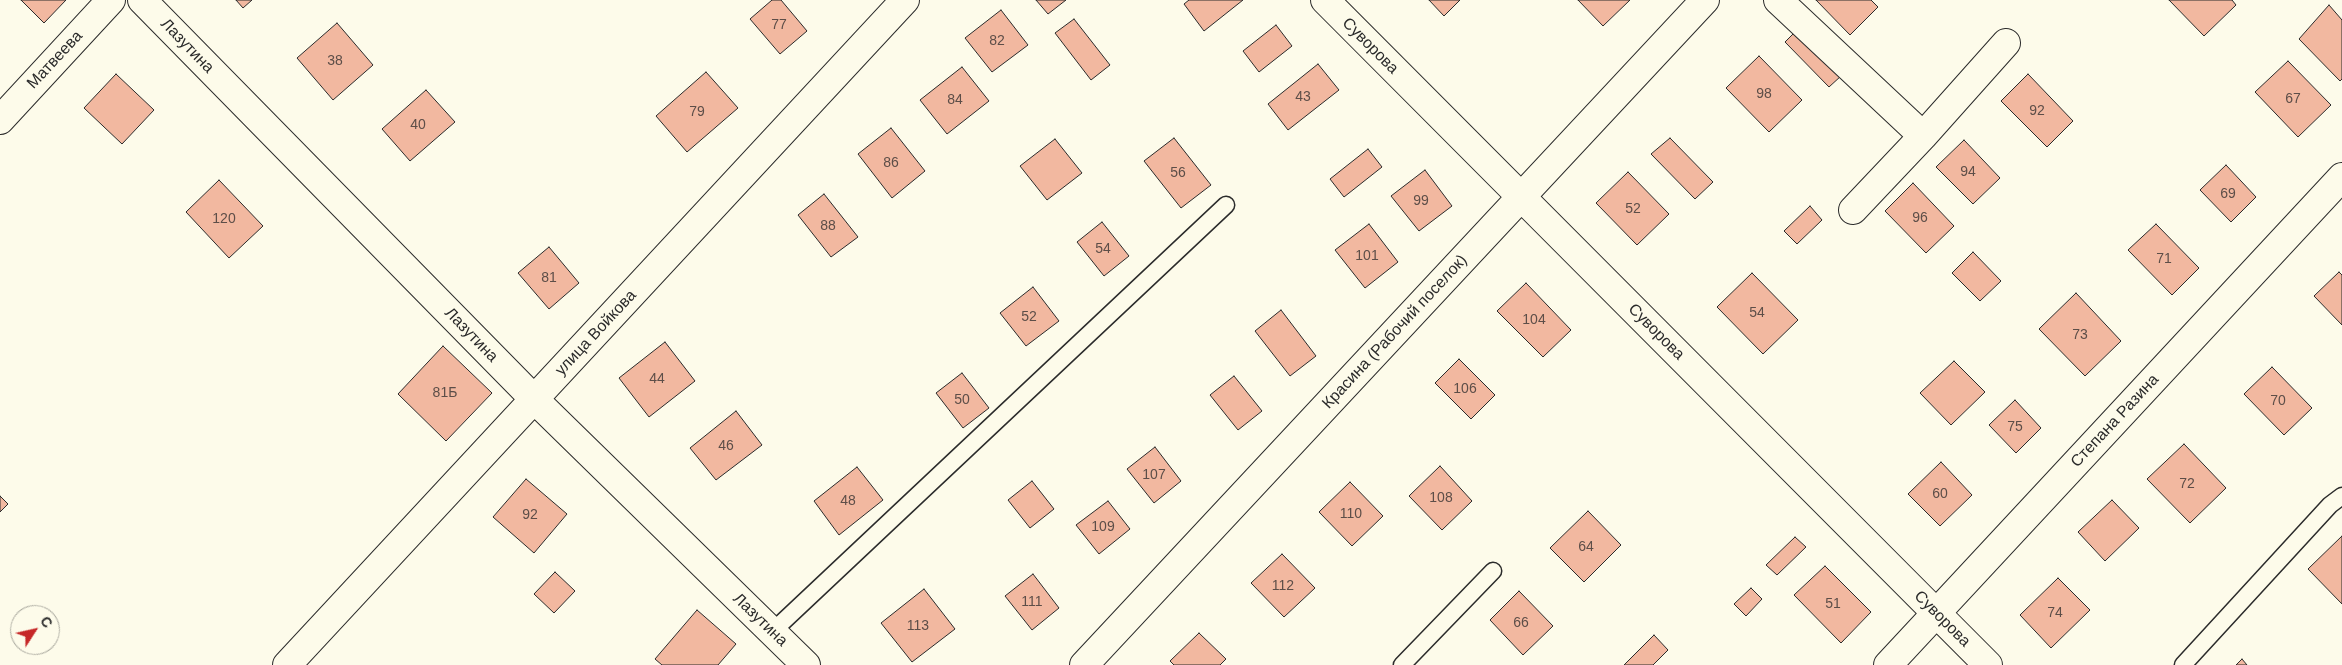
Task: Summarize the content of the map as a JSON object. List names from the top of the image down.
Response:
{
  "streets": {
    "street": [
      "Лазутина",
      "Суворова",
      "Матвеева",
      "Красина (Рабочий поселок)",
      "улица Войкова",
      "Степана Разина"
    ]
  },
  "crossings": [
    ["Лазутина", "улица Войкова"],
    ["Суворова", "Красина (Рабочий поселок)"],
    ["Суворова", "Степана Разина"]
  ],
  "house_numbers": [
    "77",
    "82",
    "38",
    "98",
    "43",
    "67",
    "84",
    "92",
    "79",
    "40",
    "86",
    "94",
    "56",
    "69",
    "99",
    "52",
    "96",
    "120",
    "88",
    "54",
    "101",
    "71",
    "81",
    "54",
    "52",
    "104",
    "73",
    "44",
    "106",
    "81Б",
    "50",
    "70",
    "75",
    "46",
    "107",
    "72",
    "60",
    "108",
    "48",
    "110",
    "92",
    "109",
    "64",
    "112",
    "111",
    "51",
    "74",
    "66",
    "113"
  ],
  "north": "top right"
}
